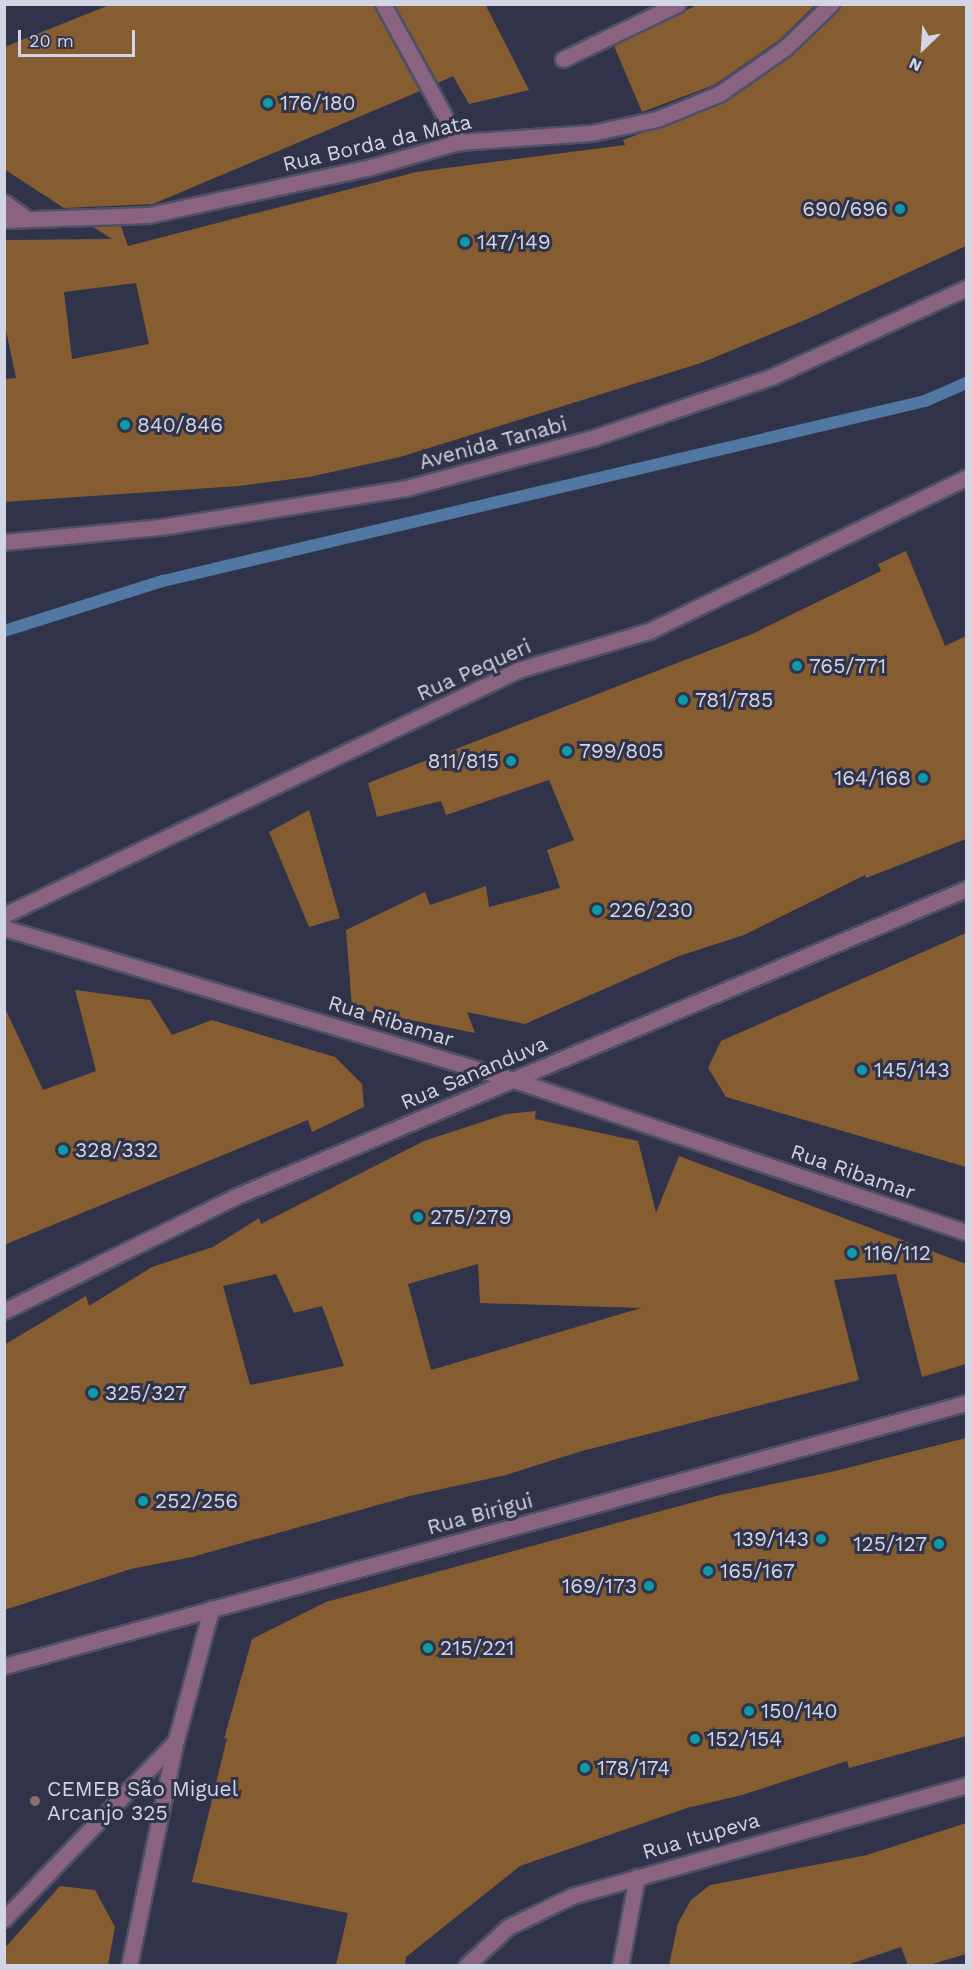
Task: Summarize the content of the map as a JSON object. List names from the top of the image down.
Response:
{
  "streets": {
    "street": [
      "Rua Borda da Mata",
      "Avenida Tanabi",
      "Rua Pequeri",
      "Rua Ribamar",
      "Rua Sananduva",
      "Rua Birigui",
      "Rua Itupeva"
    ]
  },
  "crossings": [
    ["Rua Ribamar", "Rua Sananduva"]
  ],
  "places": [
    "176/180",
    "690/696",
    "147/149",
    "840/846",
    "765/771",
    "781/785",
    "799/805",
    "811/815",
    "164/168",
    "226/230",
    "145/143",
    "328/332",
    "275/279",
    "116/112",
    "325/327",
    "252/256",
    "139/143",
    "125/127",
    "165/167",
    "169/173",
    "215/221",
    "150/140",
    "152/154",
    "178/174",
    "CEMEB São Miguel Arcanjo 325"
  ],
  "scale_bar": "20 m",
  "north": "bottom left"
}
